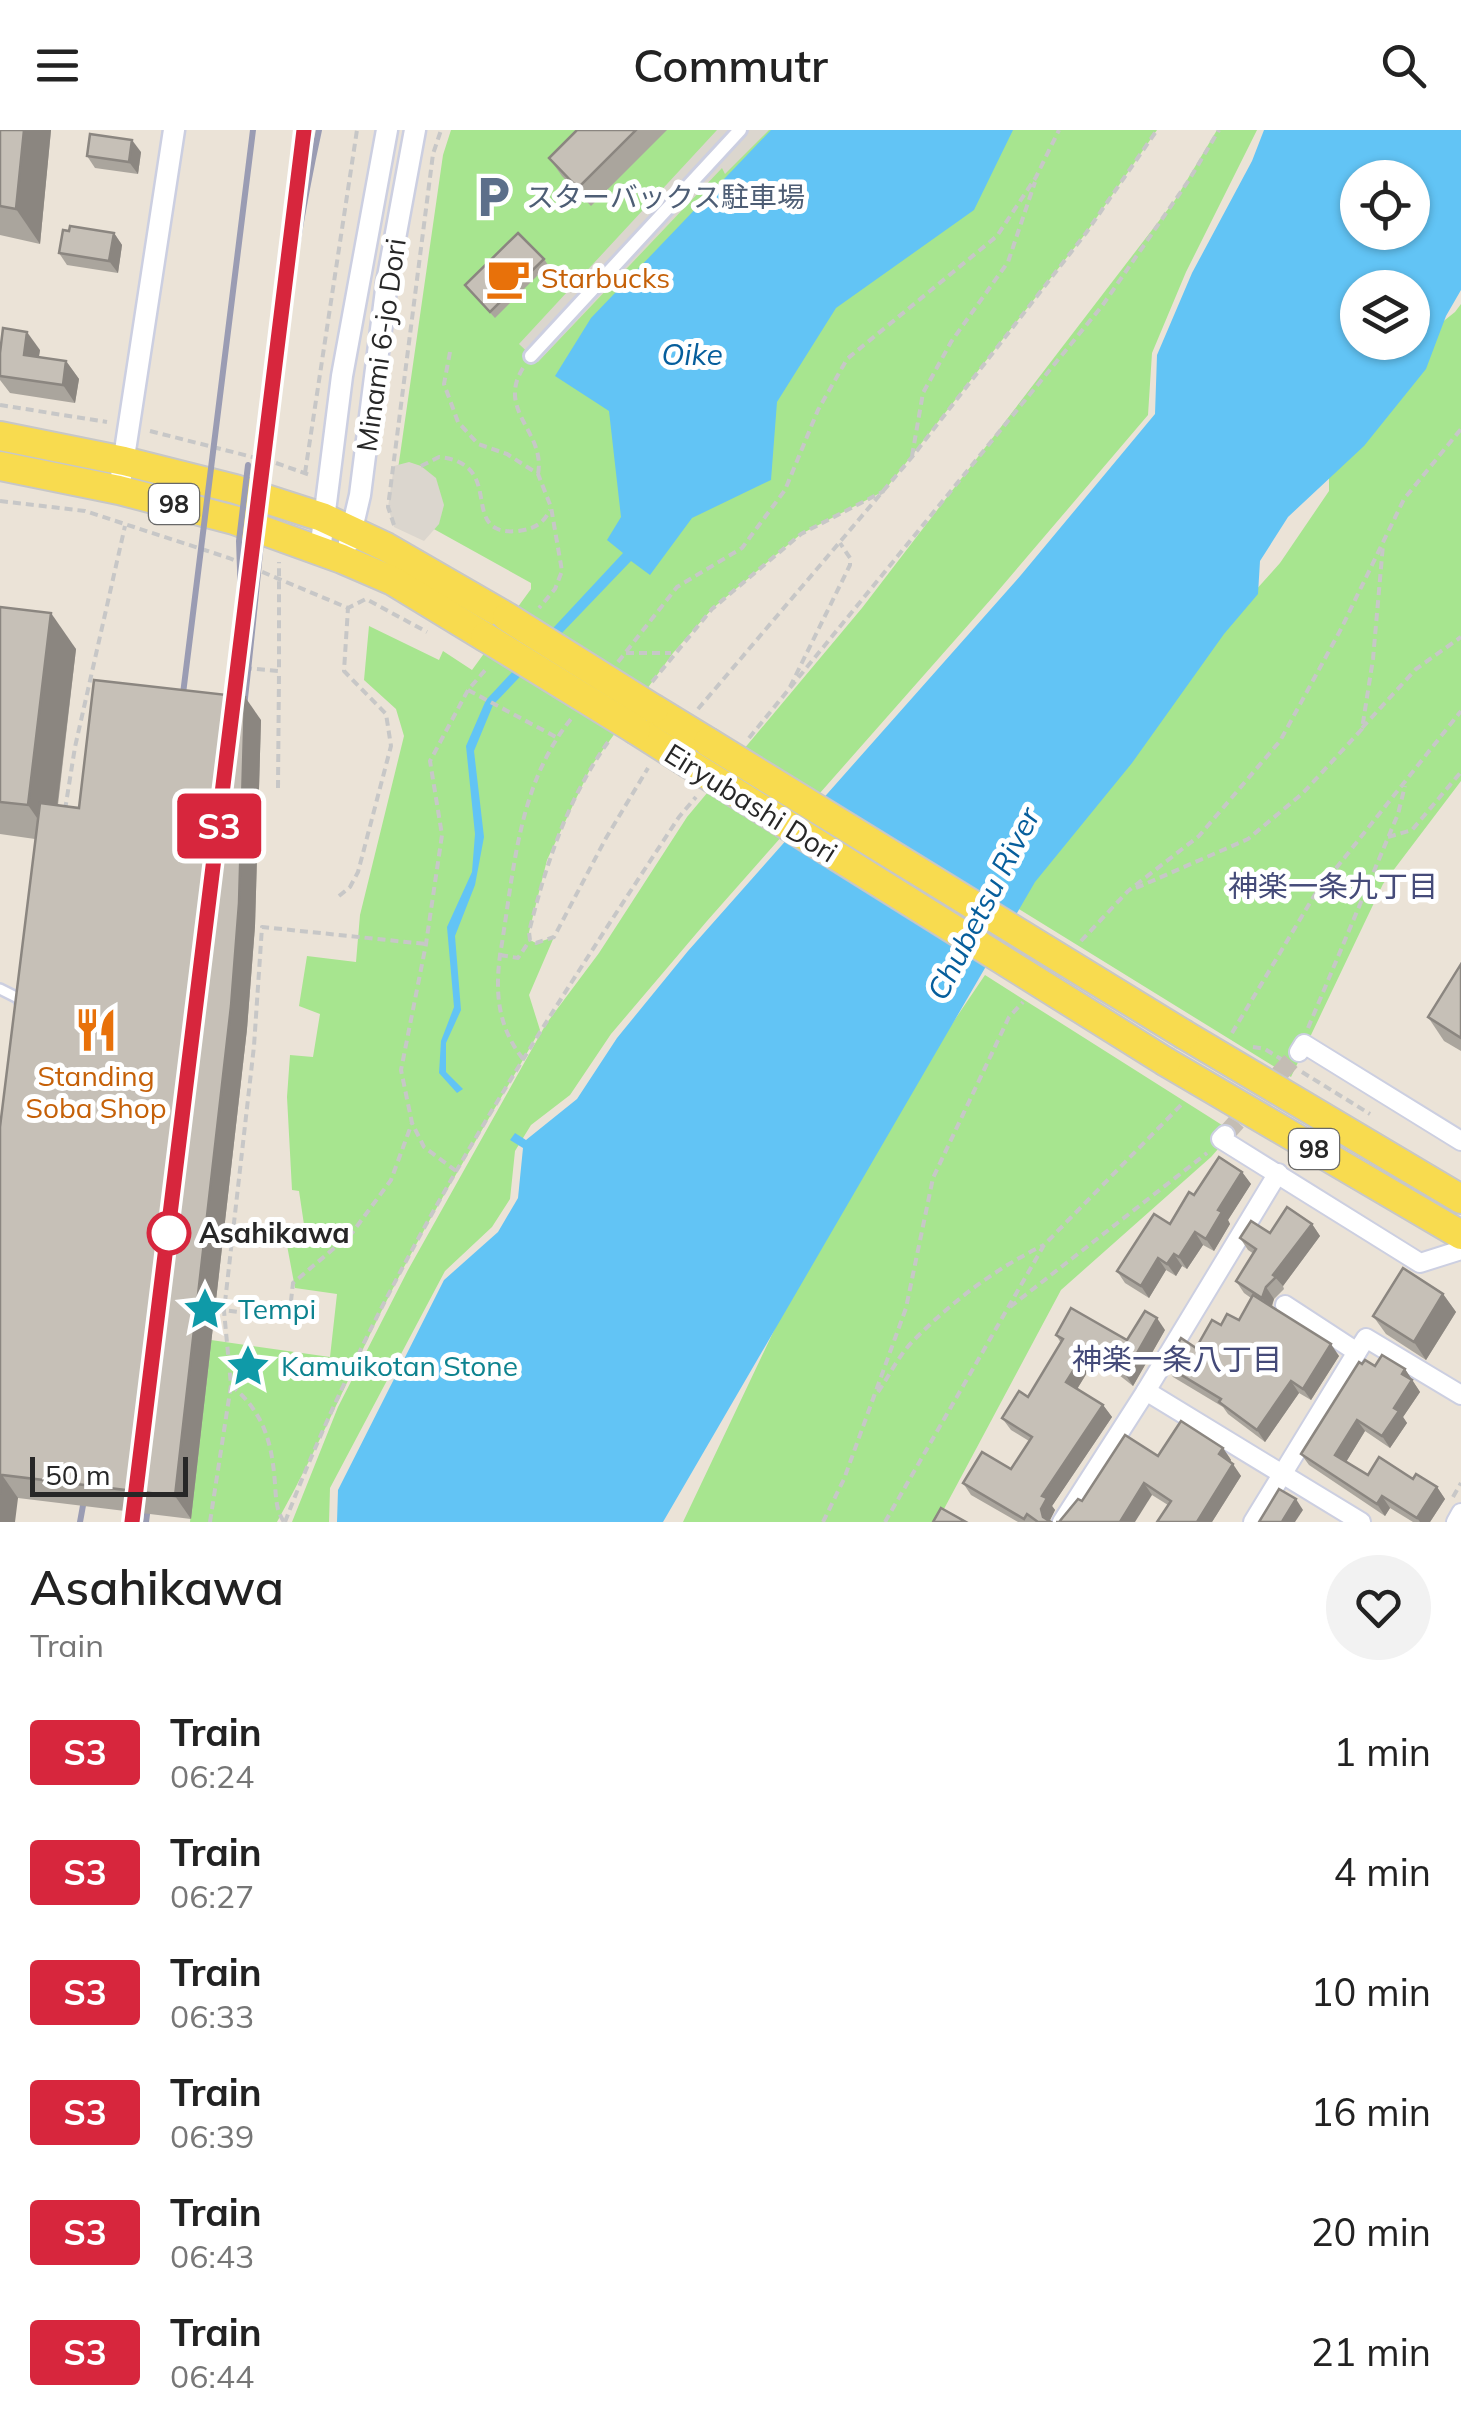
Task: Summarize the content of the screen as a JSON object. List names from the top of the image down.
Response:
{
  "streets": {
    "main road": ["98", "Eiryubashi Dori"],
    "street": ["Minami 6-jo Dori"]
  },
  "crossings": [
    ["Minami 6-jo Dori", "Eiryubashi Dori"]
  ],
  "districts": ["神楽一条九丁目", "神楽一条八丁目"],
  "water": ["Oike", "Chubetsu River"],
  "places": {
    "parking": ["スターバックス駐車場"],
    "cafe": ["Starbucks"],
    "restaurant": ["Standing Soba Shop"],
    "other": ["Asahikawa"],
    "place": ["Tempi", "Kamuikotan Stone"]
  },
  "scale_bar": "50 m",
  "page": {
    "header": "Commutr",
    "on_map": "S3",
    "scale": "50 m",
    "heading": ["Asahikawa", "Train"],
    "list": [
      {
        "mark": "S3",
        "name": "Train",
        "note": "06:24",
        "value": "1 min"
      },
      {
        "mark": "S3",
        "name": "Train",
        "note": "06:27",
        "value": "4 min"
      },
      {
        "mark": "S3",
        "name": "Train",
        "note": "06:33",
        "value": "10 min"
      },
      {
        "mark": "S3",
        "name": "Train",
        "note": "06:39",
        "value": "16 min"
      },
      {
        "mark": "S3",
        "name": "Train",
        "note": "06:43",
        "value": "20 min"
      },
      {
        "mark": "S3",
        "name": "Train",
        "note": "06:44",
        "value": "21 min"
      }
    ]
  }
}
